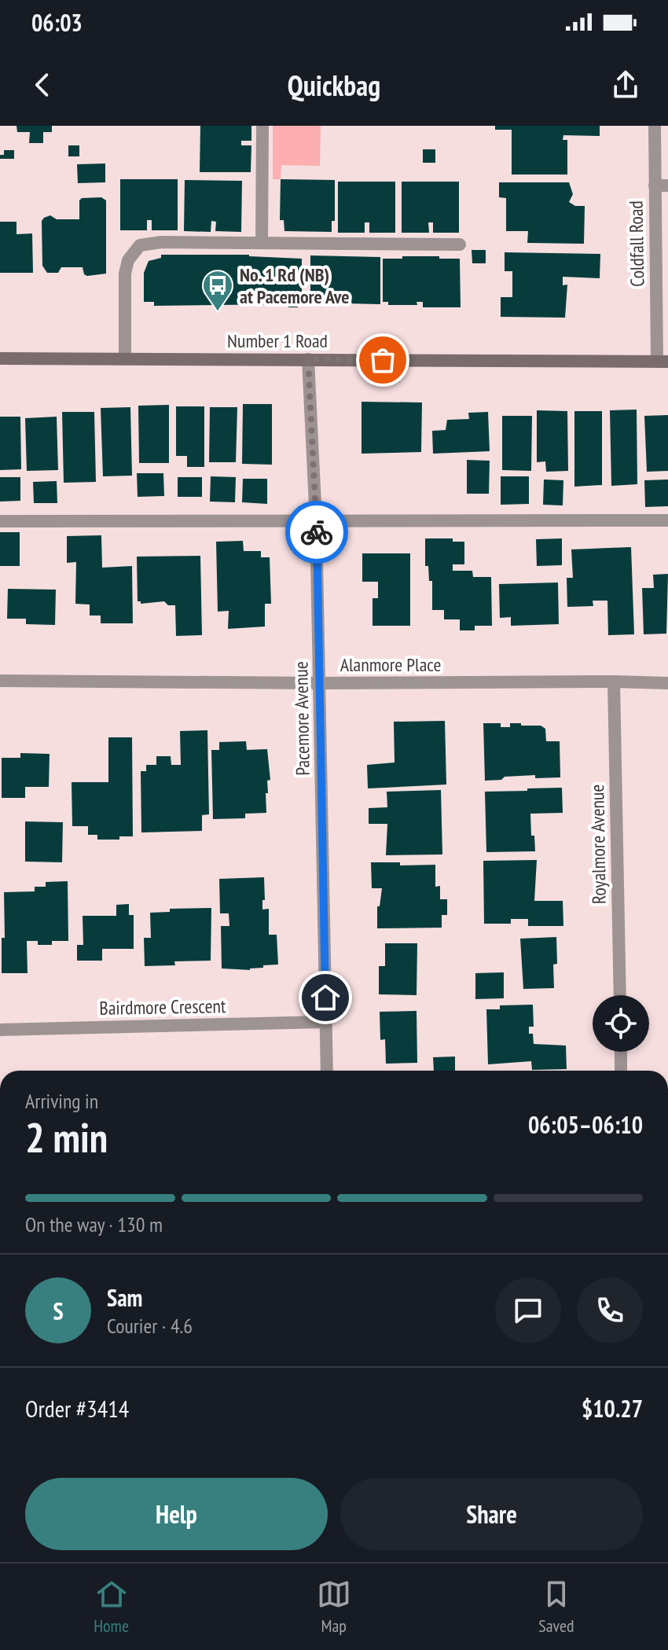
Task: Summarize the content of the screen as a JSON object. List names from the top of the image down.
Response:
{
  "streets": {
    "main road": ["Number 1 Road"],
    "street": [
      "Coldfall Road",
      "Alanmore Place",
      "Pacemore Avenue",
      "Royalmore Avenue",
      "Bairdmore Crescent"
    ]
  },
  "crossings": [
    ["Coldfall Road", "Number 1 Road"],
    ["Number 1 Road", "Pacemore Avenue"],
    ["Alanmore Place", "Pacemore Avenue"],
    ["Alanmore Place", "Royalmore Avenue"],
    ["Pacemore Avenue", "Bairdmore Crescent"]
  ],
  "places": {
    "bus stop": ["No. 1 Rd (NB) at Pacemore Ave"]
  },
  "page": {
    "status": "06:03",
    "header": "Quickbag",
    "heading": ["2 min", "Arriving in", "06:05–06:10"],
    "panel": [
      "Sam",
      "Courier · 4.6",
      "Order #3414",
      "$10.27"
    ],
    "bar": "On the way · 130 m",
    "round": "S",
    "buttons": ["Help", "Share"],
    "tabs": ["Home", "Map", "Saved"]
  }
}
